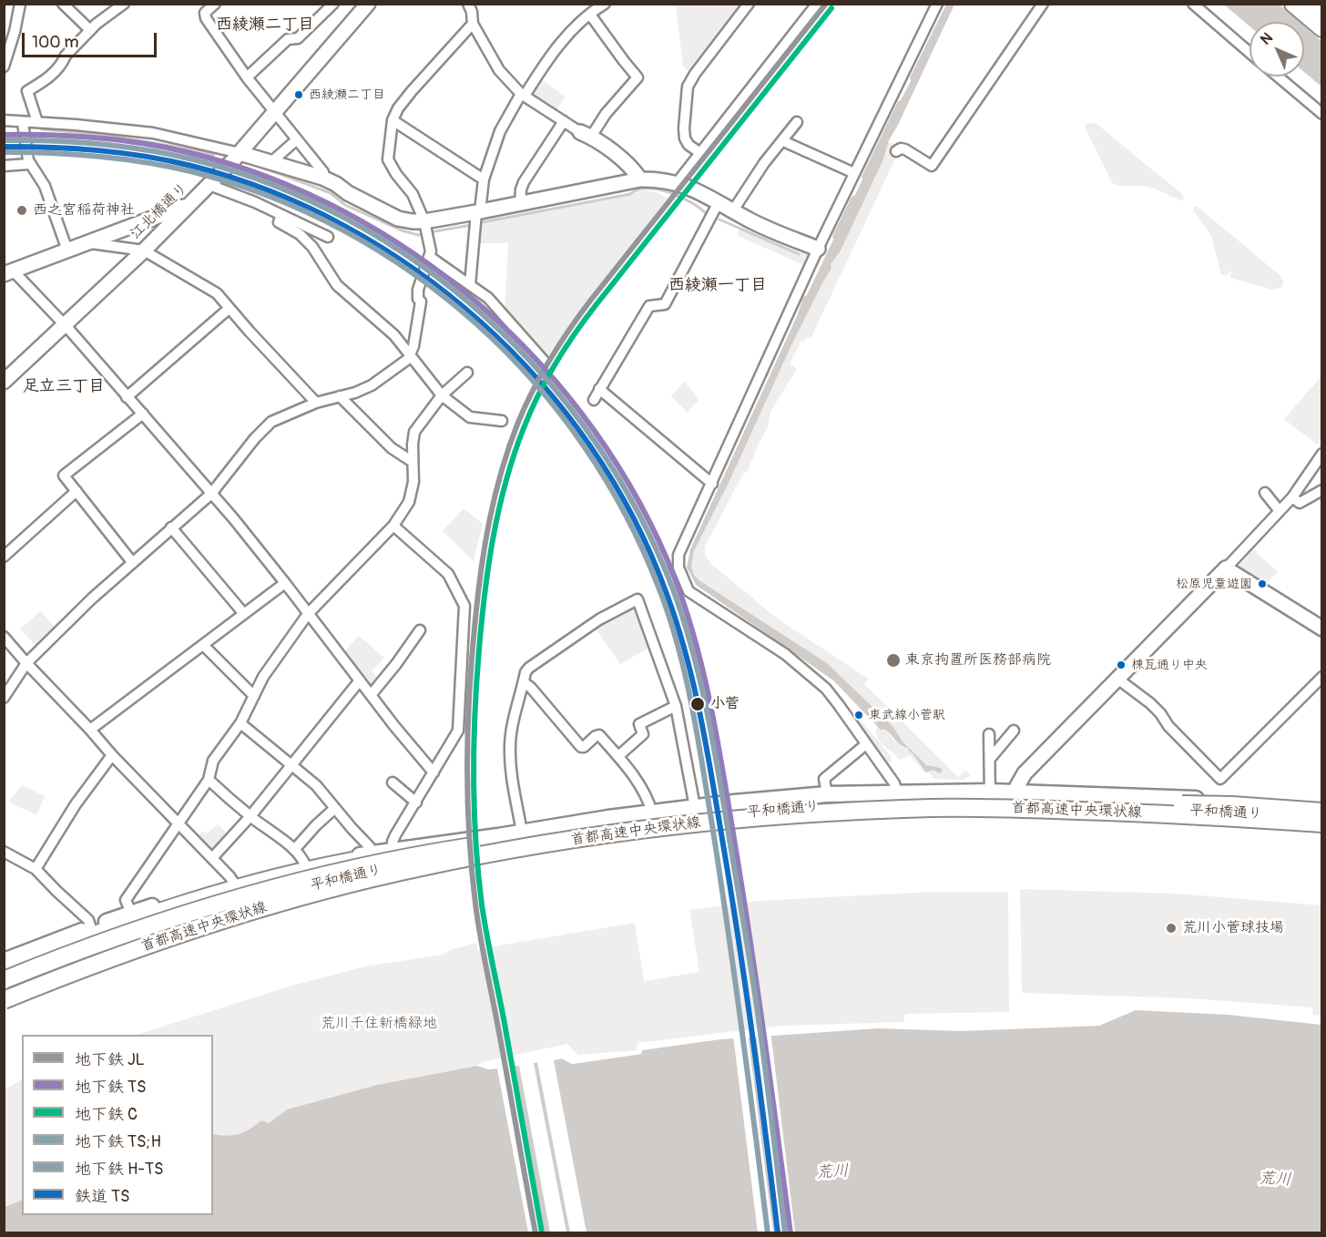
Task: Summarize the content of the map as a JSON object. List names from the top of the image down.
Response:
{
  "streets": {
    "highway": ["首都高速中央環状線"],
    "main road": ["平和橋通り"],
    "street": ["江北橋通り"]
  },
  "districts": ["西綾瀬二丁目", "西綾瀬一丁目", "足立三丁目"],
  "water": ["荒川"],
  "parks": ["荒川千住新橋緑地"],
  "places": [
    "西綾瀬二丁目",
    "西之宮稲荷神社",
    "松原児童遊園",
    "東京拘置所医務部病院",
    "棟瓦通り中央",
    "小菅",
    "東武線小菅駅",
    "荒川小菅球技場"
  ],
  "lines": [
    "metro line JL",
    "metro line C",
    "metro line TS",
    "metro line TS;H",
    "rail line TS",
    "metro line H-TS"
  ],
  "legend": [
    "地下鉄 JL",
    "地下鉄 TS",
    "地下鉄 C",
    "地下鉄 TS;H",
    "地下鉄 H-TS",
    "鉄道 TS"
  ],
  "scale_bar": "100 m",
  "north": "top left"
}
